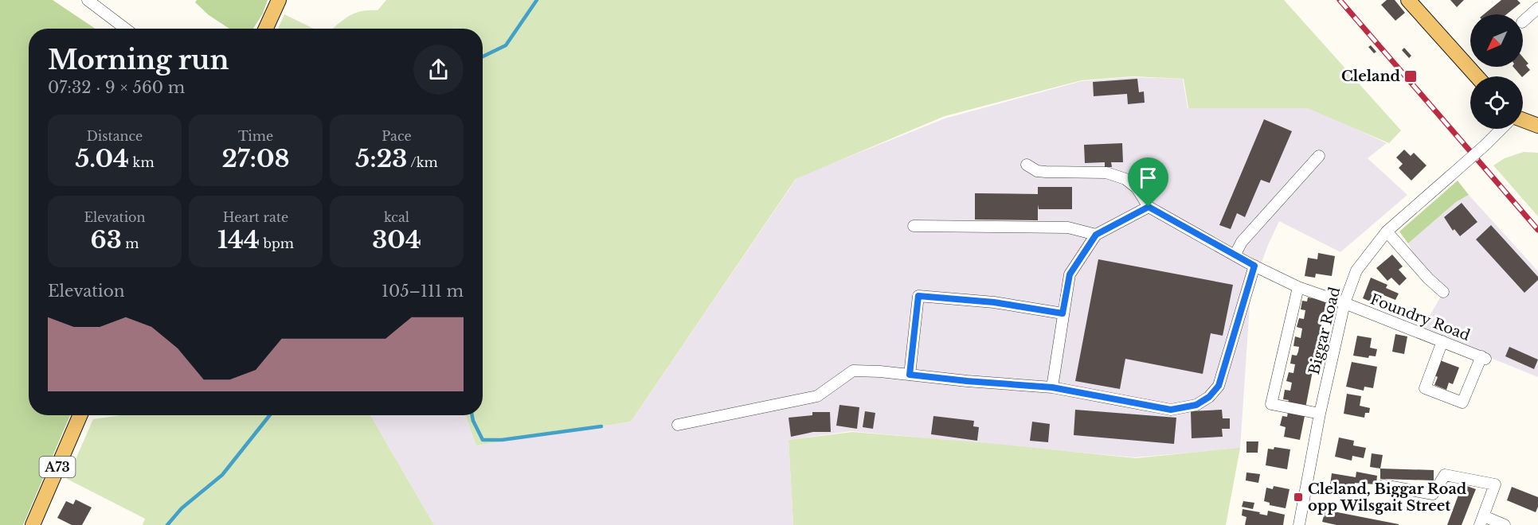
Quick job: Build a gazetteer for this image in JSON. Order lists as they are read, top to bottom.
{
  "streets": {
    "main road": ["A73"],
    "street": ["Foundry Road", "Biggar Road"]
  },
  "crossings": [
    ["Foundry Road", "Biggar Road"]
  ],
  "places": {
    "transit": ["Cleland", "Cleland, Biggar Road opp Wilsgait Street"]
  },
  "north": "bottom left",
  "page": {
    "heading": ["Morning run", "07:32 · 9 × 560 m"],
    "stats": [
      ["Distance", "5.04 km"],
      ["Time", "27:08"],
      ["Pace", "5:23 /km"],
      ["Elevation", "63 m"],
      ["Heart rate", "144 bpm"],
      ["kcal", "304"]
    ],
    "chart": ["Elevation", "105–111 m"]
  }
}
